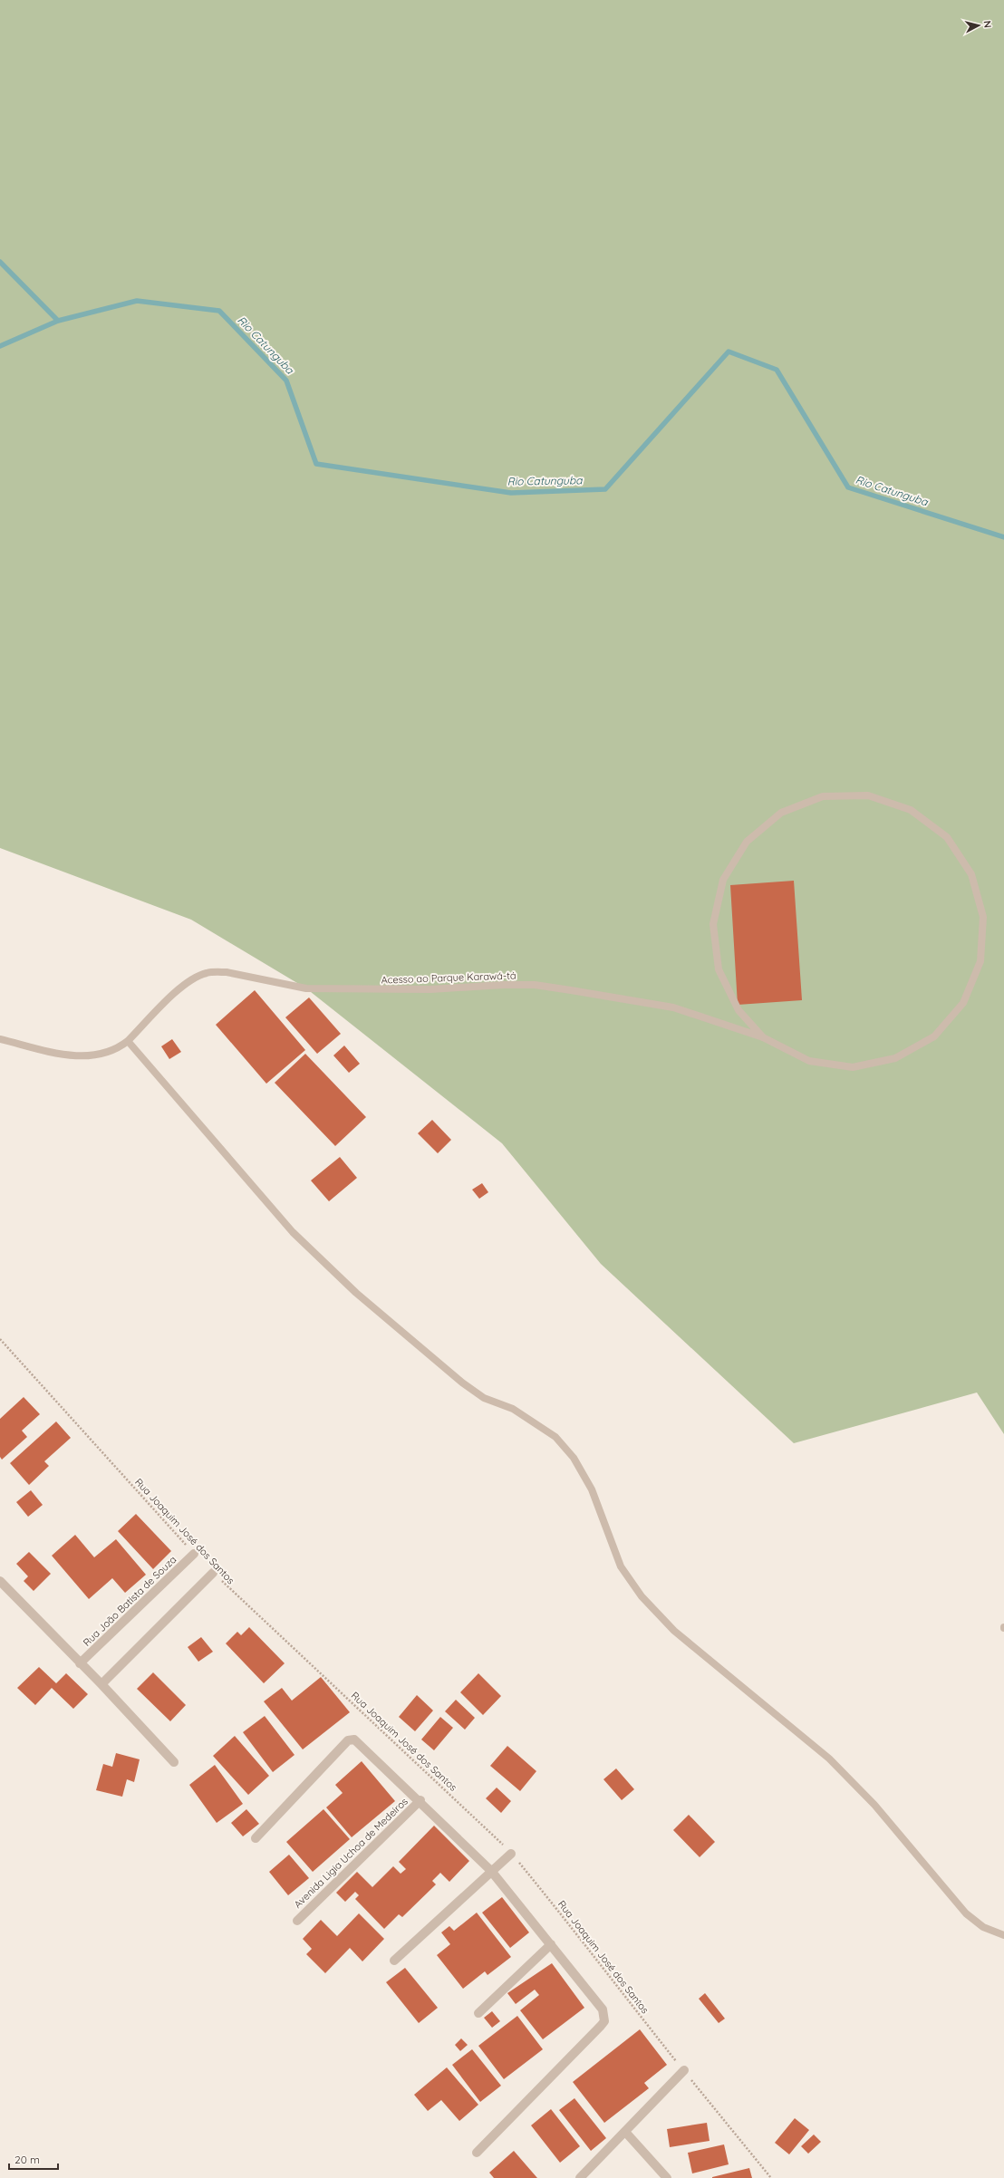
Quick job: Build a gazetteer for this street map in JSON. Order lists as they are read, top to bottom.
{
  "streets": {
    "street": ["Rua João Batista de Souza", "Avenida Ligia Uchoa de Medeiros"],
    "lane": ["Acesso ao Parque Karawá-tá"],
    "path": ["Rua Joaquim José dos Santos"]
  },
  "crossings": [
    ["Rua Joaquim José dos Santos", "Rua João Batista de Souza"]
  ],
  "water": ["Rio Catunguba"],
  "scale_bar": "20 m",
  "north": "right"
}
